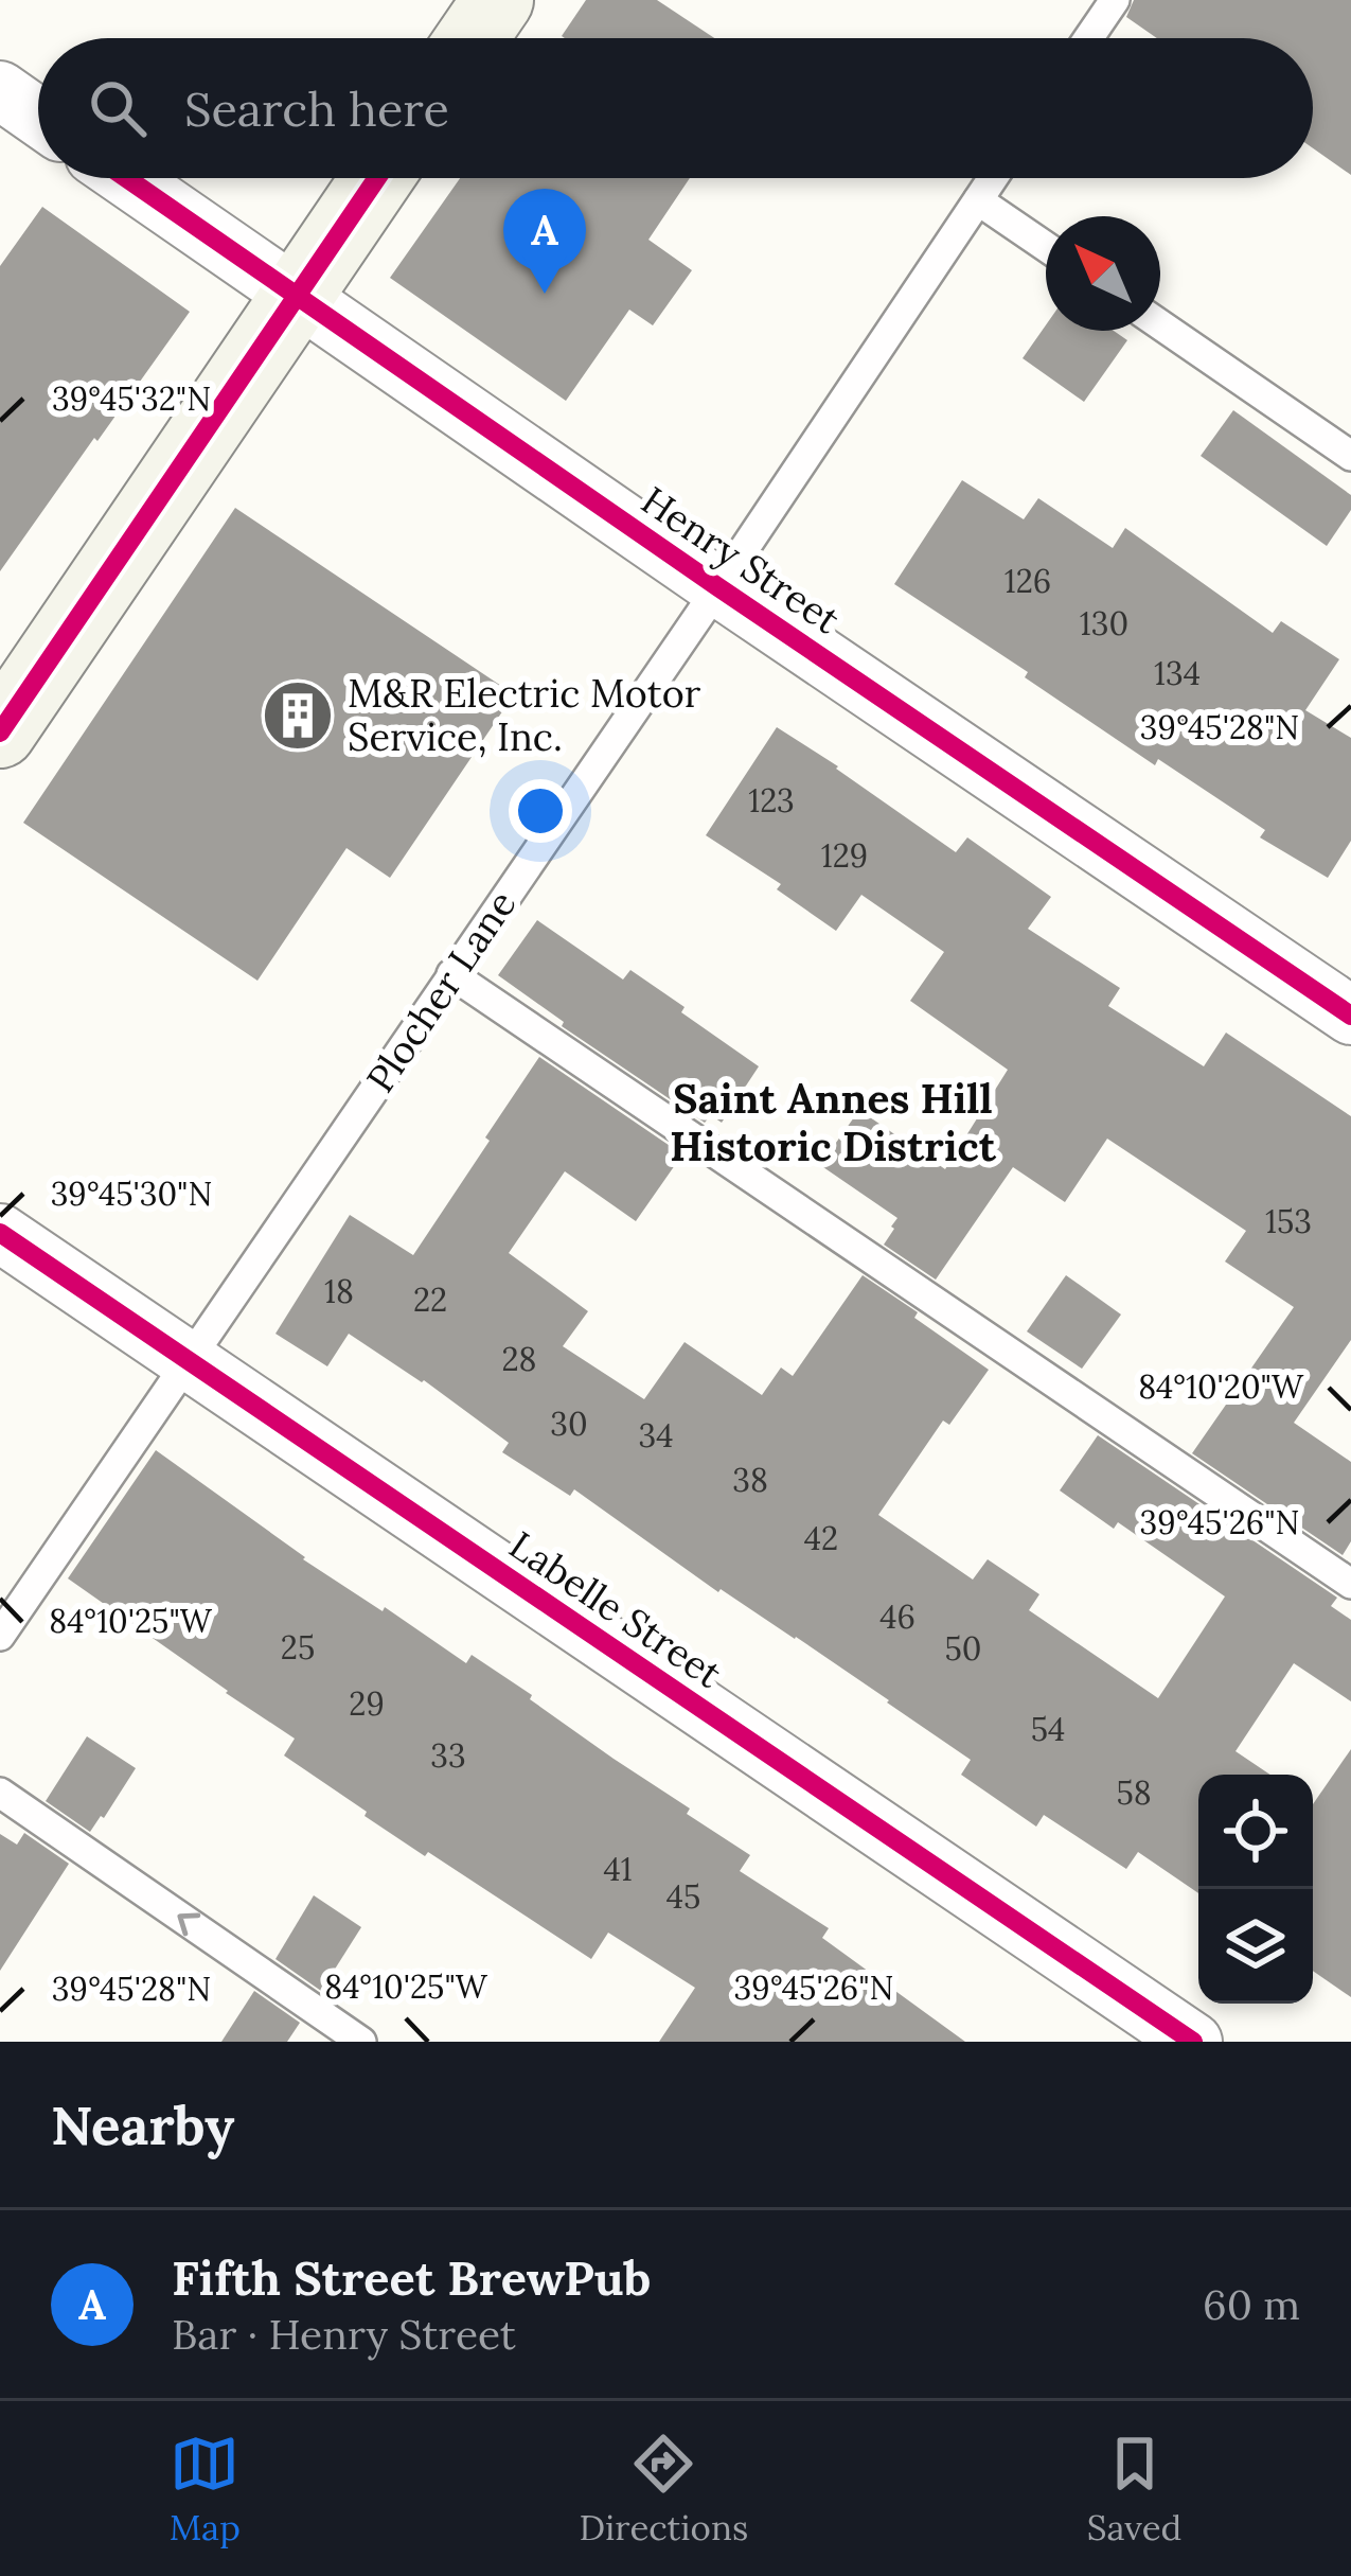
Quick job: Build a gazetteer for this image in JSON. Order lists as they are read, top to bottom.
{
  "streets": {
    "street": ["Henry Street", "Labelle Street"],
    "lane": ["Plocher Lane"]
  },
  "crossings": [
    ["Henry Street", "Plocher Lane"],
    ["Plocher Lane", "Labelle Street"]
  ],
  "districts": ["Saint Annes Hill Historic District"],
  "places": {
    "building": ["M&R Electric Motor Service, Inc."]
  },
  "house_numbers": [
    "126",
    "130",
    "134",
    "123",
    "129",
    "153",
    "18",
    "22",
    "28",
    "30",
    "34",
    "38",
    "42",
    "46",
    "25",
    "50",
    "29",
    "54",
    "33",
    "58",
    "41",
    "45"
  ],
  "north": "top left",
  "page": {
    "search": "Search here",
    "pins": "A",
    "heading": "Nearby",
    "list": [
      {
        "mark": "A",
        "name": "Fifth Street BrewPub",
        "note": "Bar · Henry Street",
        "value": "60 m"
      }
    ],
    "nav": ["Map", "Directions", "Saved"]
  },
  "coordinates": [
    "39°45'32\"N",
    "39°45'28\"N",
    "39°45'30\"N",
    "84°10'20\"W",
    "39°45'26\"N",
    "84°10'25\"W"
  ]
}
